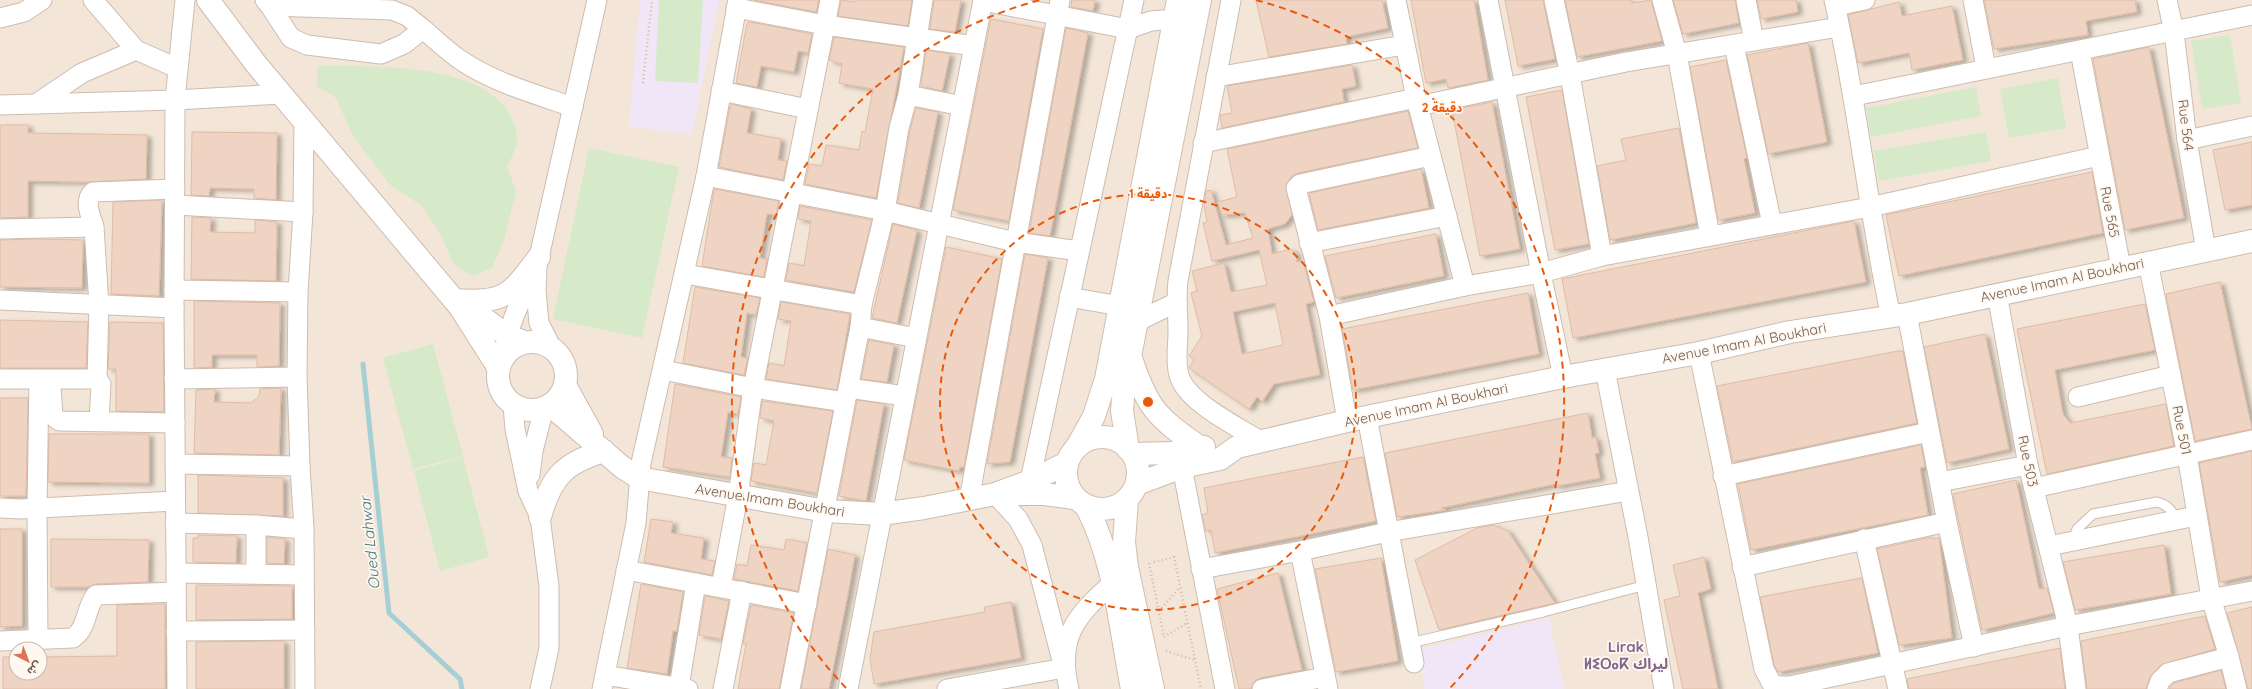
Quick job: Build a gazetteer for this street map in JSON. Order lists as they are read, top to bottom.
{
  "streets": {
    "street": [
      "Rue 564",
      "Rue 565",
      "Avenue Imam Al Boukhari",
      "Rue 501",
      "Rue 503",
      "Avenue Imam Boukhari"
    ]
  },
  "crossings": [
    ["Rue 564", "Avenue Imam Al Boukhari"],
    ["Rue 565", "Avenue Imam Al Boukhari"],
    ["Avenue Imam Al Boukhari", "Rue 501"],
    ["Avenue Imam Al Boukhari", "Rue 503"],
    ["Avenue Imam Al Boukhari", "Avenue Imam Boukhari"]
  ],
  "districts": ["Lirak ⵍⵉⵔⴰⴽ ليراك"],
  "water": ["Oued Lahwar"],
  "north": "bottom right",
  "rings": ["2 دقيقة", "1 دقيقة"]
}
